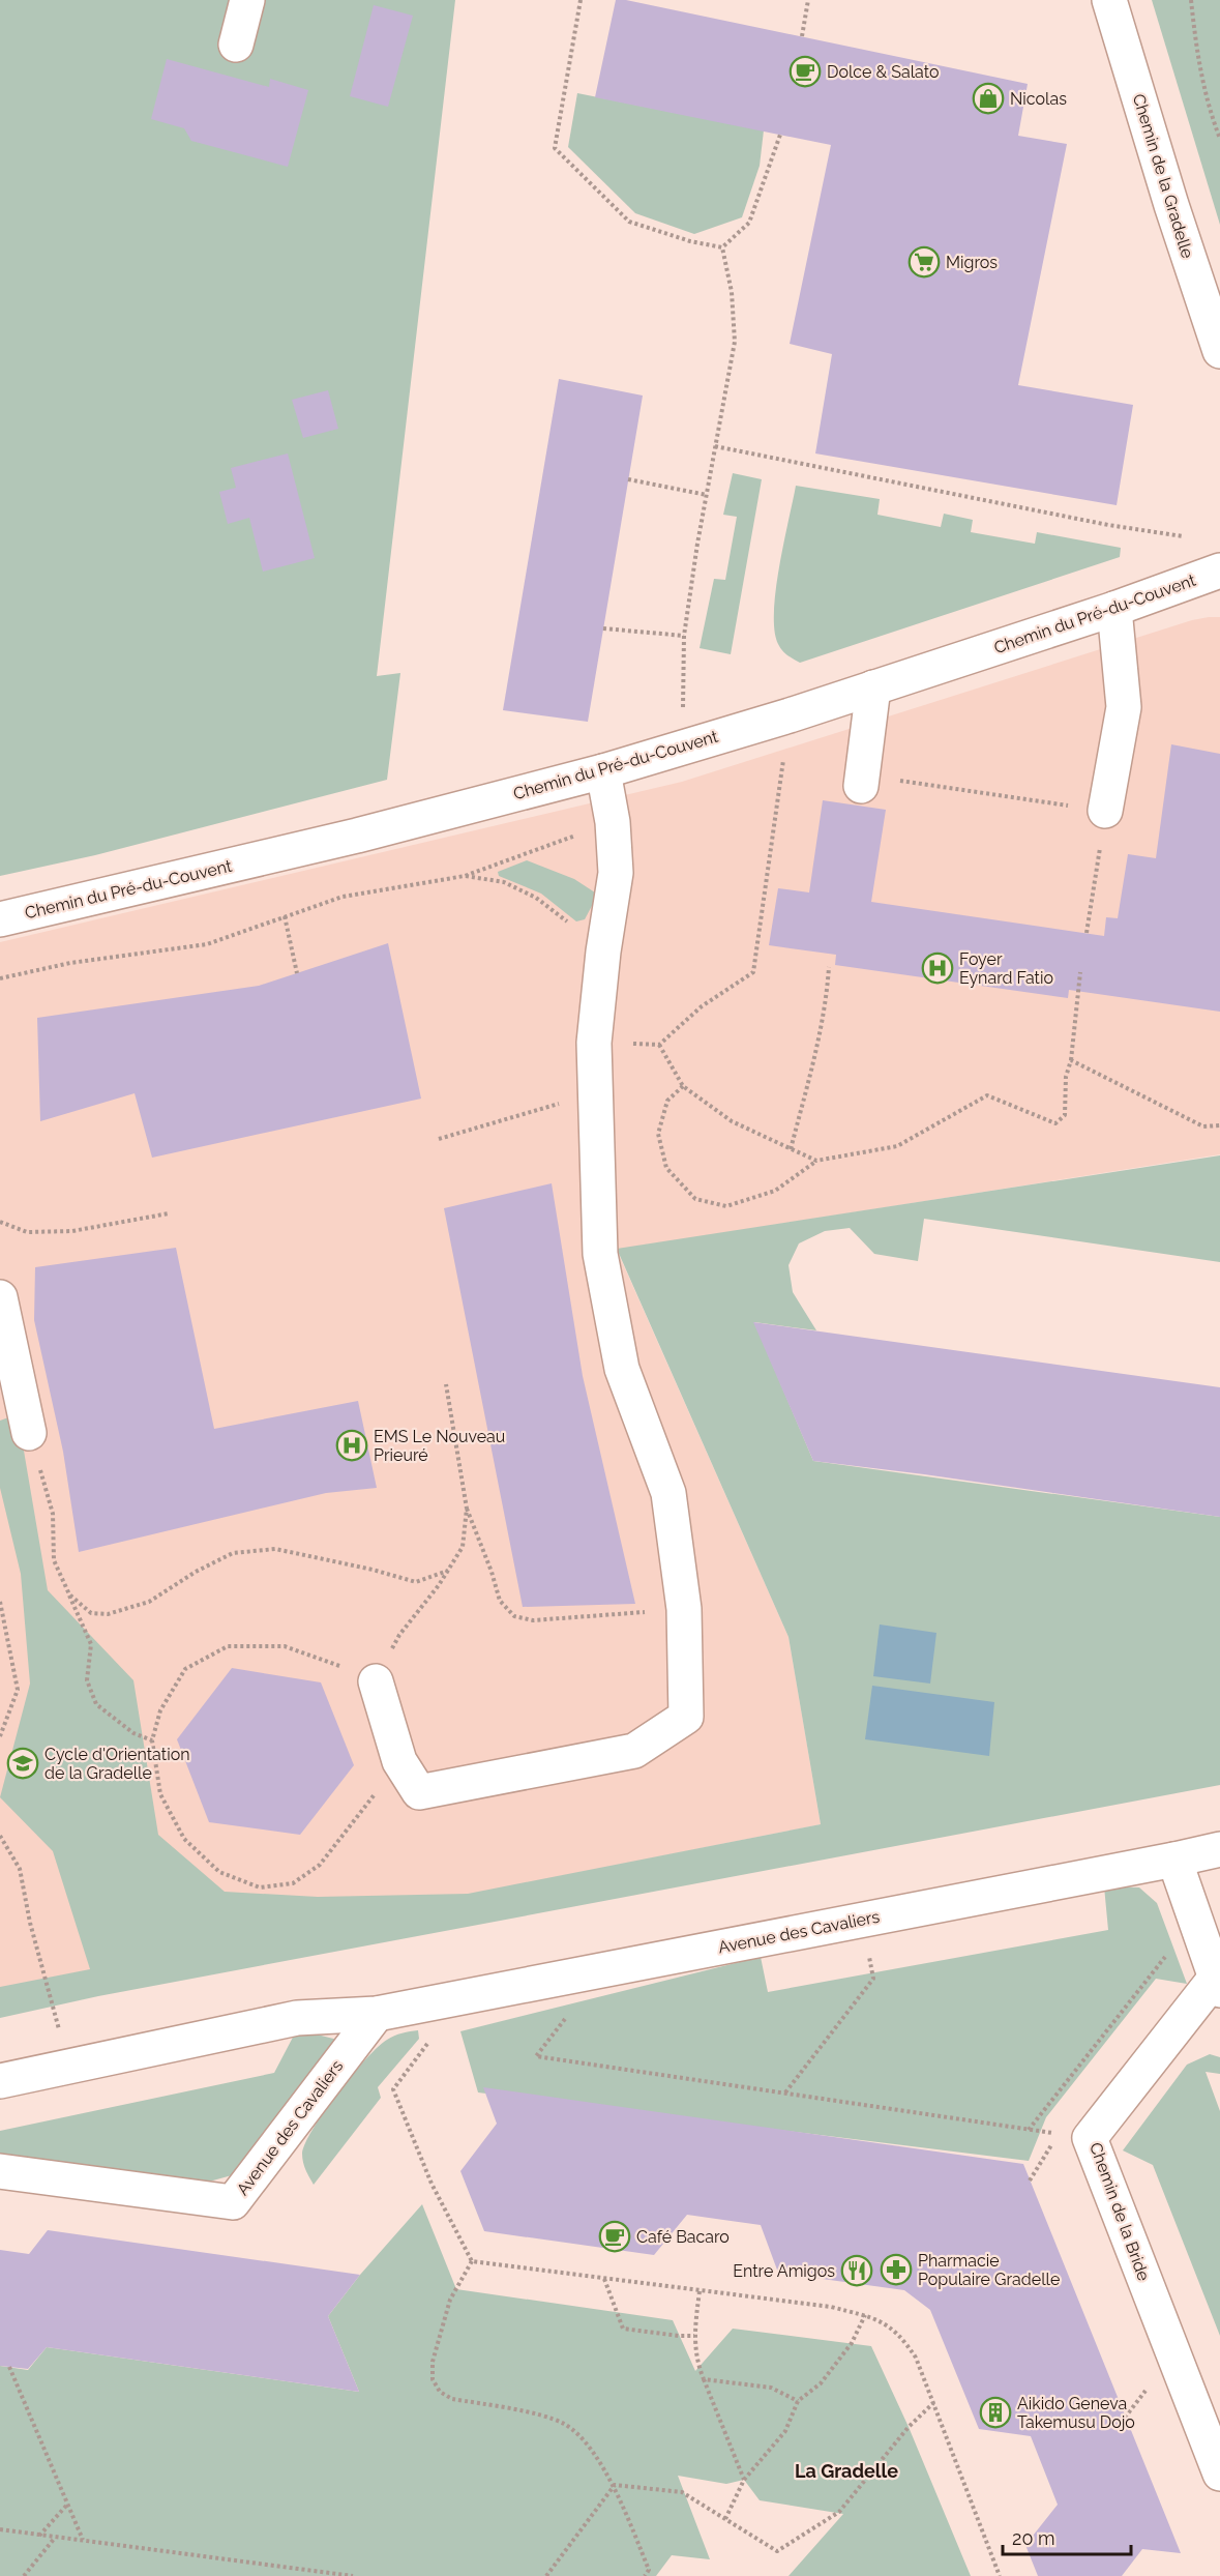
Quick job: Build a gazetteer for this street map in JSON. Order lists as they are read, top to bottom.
{
  "streets": {
    "street": [
      "Chemin de la Gradelle",
      "Chemin du Pré-du-Couvent",
      "Avenue des Cavaliers",
      "Chemin de la Bride"
    ]
  },
  "crossings": [
    ["Avenue des Cavaliers", "Chemin de la Bride"]
  ],
  "districts": ["La Gradelle"],
  "places": {
    "cafe": ["Dolce & Salato", "Café Bacaro"],
    "shop": ["Nicolas"],
    "supermarket": ["Migros"],
    "hospital": ["Foyer Eynard Fatio", "EMS Le Nouveau Prieuré"],
    "school or university": ["Cycle d'Orientation de la Gradelle"],
    "pharmacy": ["Pharmacie Populaire Gradelle"],
    "restaurant": ["Entre Amigos"],
    "building": ["Aikido Geneva Takemusu Dojo"]
  },
  "scale_bar": "20 m"
}
